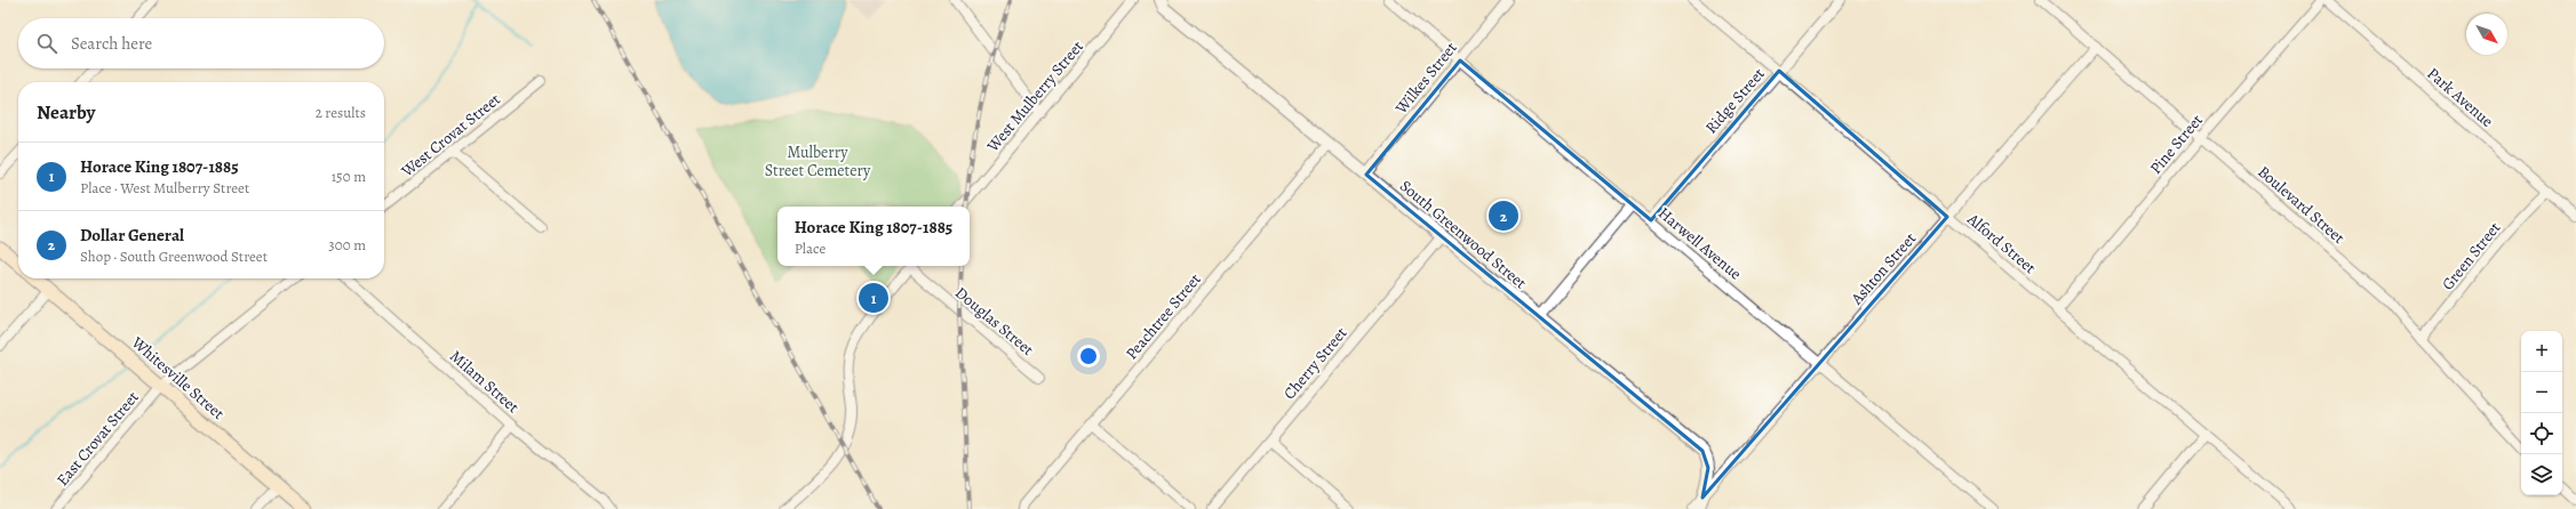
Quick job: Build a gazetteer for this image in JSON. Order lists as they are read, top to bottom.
{
  "streets": {
    "main road": ["Whitesville Street"],
    "street": [
      "Wilkes Street",
      "West Mulberry Street",
      "Park Avenue",
      "Ridge Street",
      "West Crovat Street",
      "Pine Street",
      "Boulevard Street",
      "South Greenwood Street",
      "Harwell Avenue",
      "Alford Street",
      "Green Street",
      "Ashton Street",
      "Peachtree Street",
      "Douglas Street",
      "Cherry Street",
      "Milam Street",
      "East Crovat Street"
    ]
  },
  "crossings": [
    ["Wilkes Street", "South Greenwood Street"],
    ["Wilkes Street", "Harwell Avenue"],
    ["Park Avenue", "Green Street"],
    ["Ridge Street", "Harwell Avenue"],
    ["Ridge Street", "Alford Street"],
    ["Pine Street", "Boulevard Street"],
    ["Pine Street", "Alford Street"],
    ["Boulevard Street", "Green Street"],
    ["Boulevard Street", "Ashton Street"],
    ["South Greenwood Street", "Ashton Street"],
    ["South Greenwood Street", "Peachtree Street"],
    ["South Greenwood Street", "Cherry Street"],
    ["Harwell Avenue", "Ashton Street"],
    ["Alford Street", "Ashton Street"],
    ["Whitesville Street", "East Crovat Street"]
  ],
  "parks": ["Mulberry Street Cemetery"],
  "north": "bottom right",
  "page": {
    "search": "Search here",
    "heading": ["Nearby", "2 results"],
    "list": [
      {
        "mark": "1",
        "name": "Horace King 1807-1885",
        "note": "Place · West Mulberry Street",
        "value": "150 m"
      },
      {
        "mark": "2",
        "name": "Dollar General",
        "note": "Shop · South Greenwood Street",
        "value": "300 m"
      }
    ],
    "pins": ["2", "1"],
    "popup": ["Horace King 1807-1885", "Place"],
    "map_buttons": ["+", "−"]
  }
}
